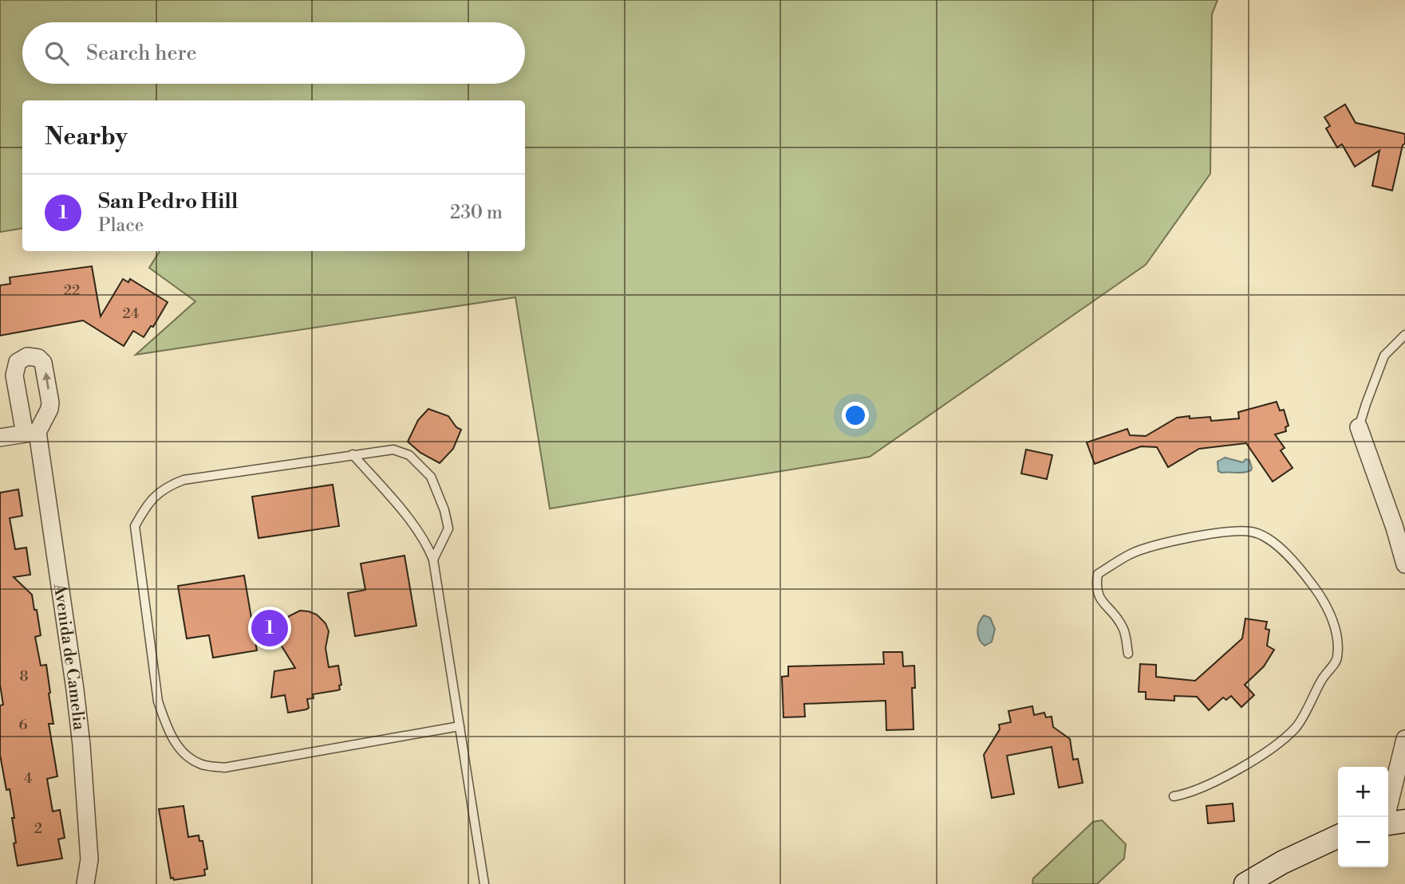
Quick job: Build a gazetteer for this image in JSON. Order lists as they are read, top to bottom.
{
  "streets": {
    "street": ["Avenida de Camelia"]
  },
  "house_numbers": [
    "22",
    "24",
    "8",
    "6",
    "4",
    "2"
  ],
  "page": {
    "search": "Search here",
    "heading": "Nearby",
    "list": [
      {
        "mark": "1",
        "name": "San Pedro Hill",
        "note": "Place",
        "value": "230 m"
      }
    ],
    "pins": "1",
    "map_buttons": ["+", "−"]
  }
}
